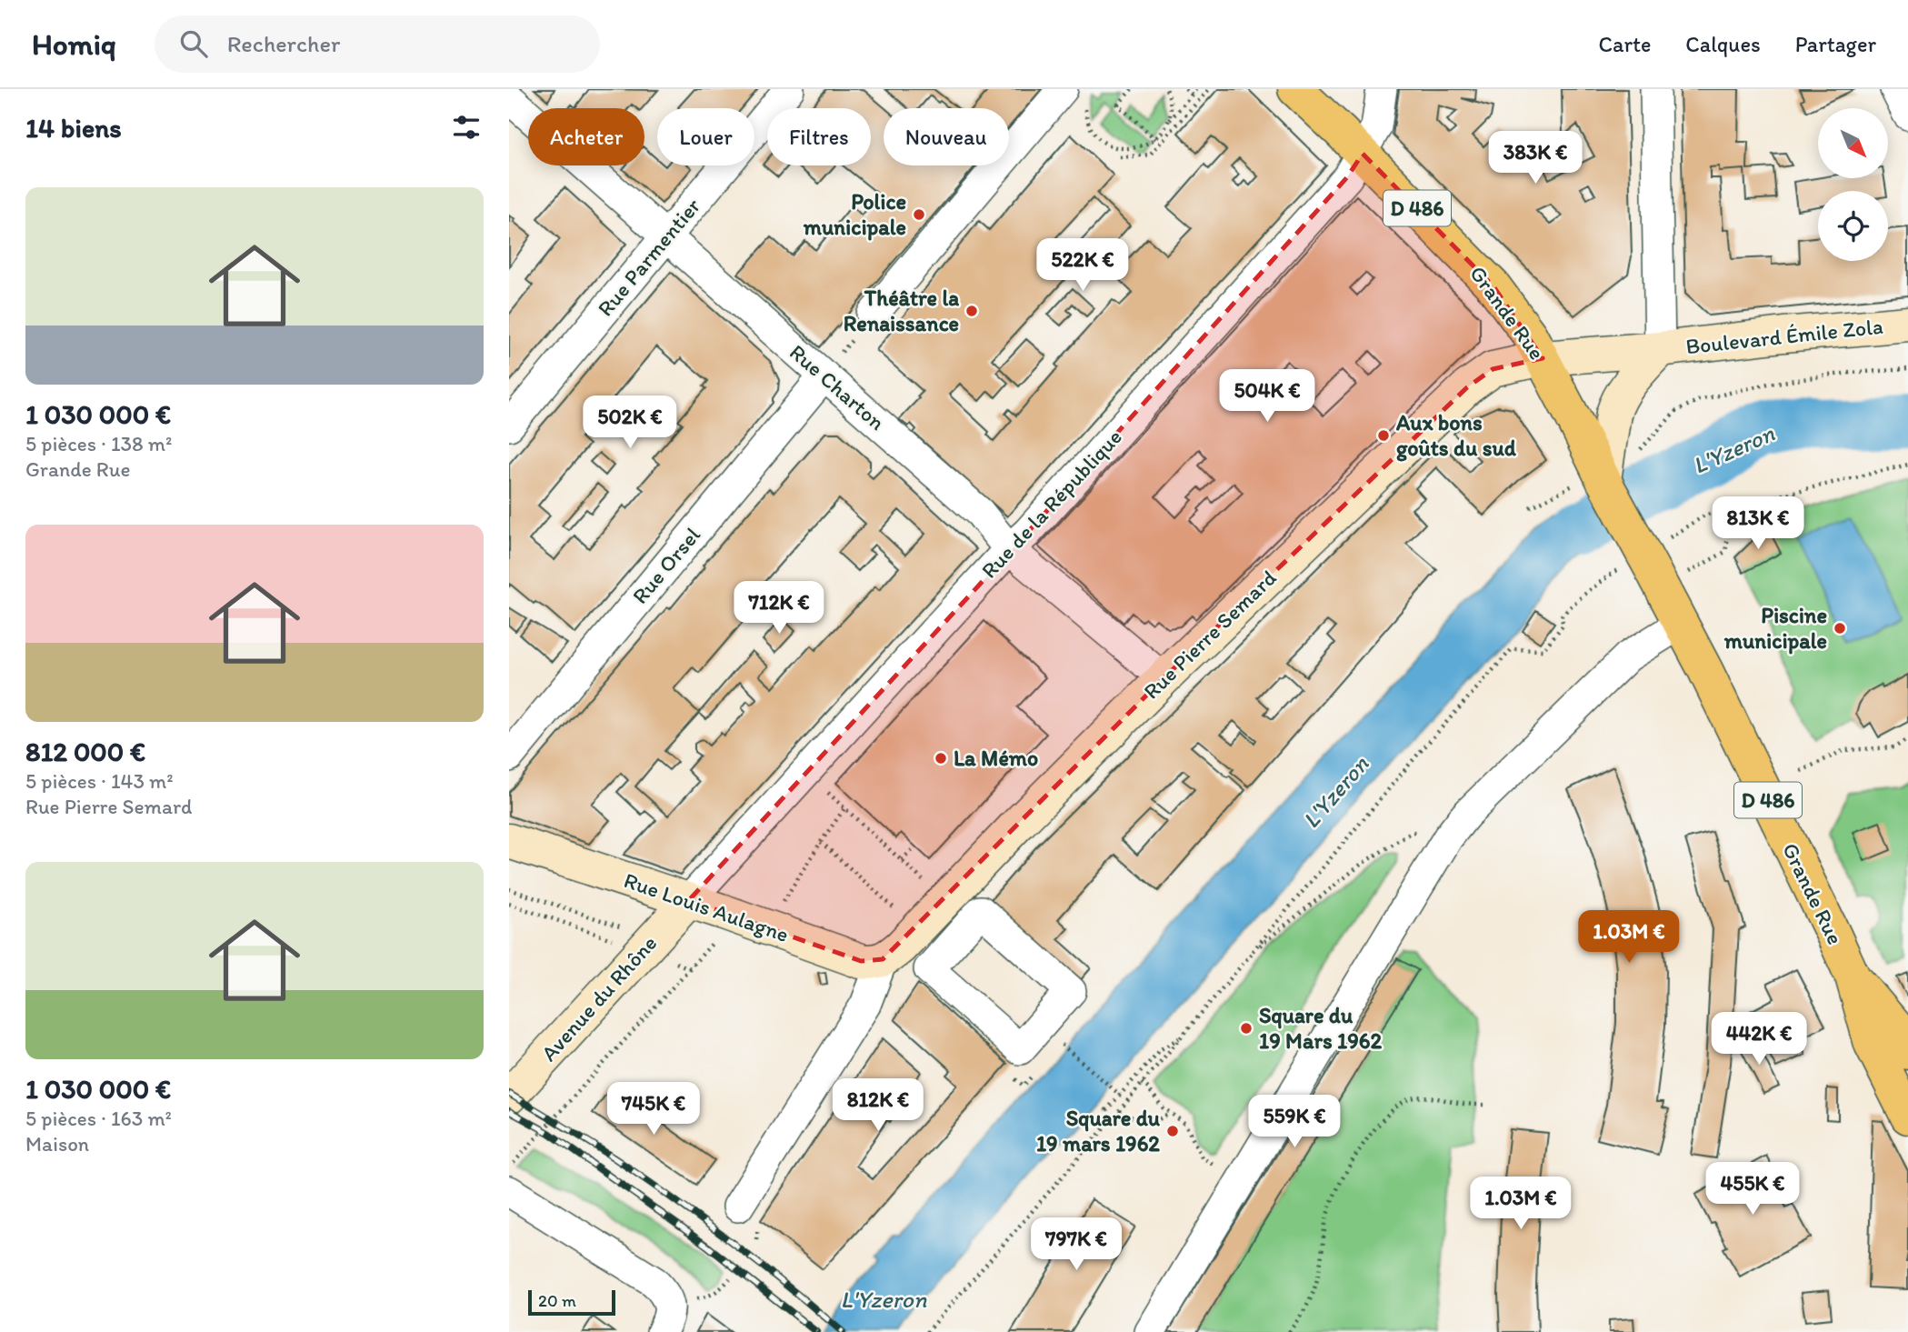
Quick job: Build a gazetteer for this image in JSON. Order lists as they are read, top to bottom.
{
  "streets": {
    "main road": [
      "D 486",
      "Grande Rue",
      "Boulevard Émile Zola",
      "Rue Pierre Semard",
      "Rue Louis Aulagne",
      "Avenue du Rhône"
    ],
    "street": [
      "Rue Parmentier",
      "Rue Charton",
      "Rue de la République",
      "Rue Orsel"
    ]
  },
  "crossings": [
    ["D 486", "Grande Rue"],
    ["D 486", "Boulevard Émile Zola"],
    ["Rue Parmentier", "Rue Charton"],
    ["Grande Rue", "Boulevard Émile Zola"],
    ["Grande Rue", "Rue de la République"],
    ["Grande Rue", "Rue Pierre Semard"],
    ["Boulevard Émile Zola", "Rue Pierre Semard"],
    ["Rue Charton", "Rue de la République"],
    ["Rue Charton", "Rue Orsel"],
    ["Rue Charton", "Rue Pierre Semard"],
    ["Rue de la République", "Rue Louis Aulagne"],
    ["Rue de la République", "Avenue du Rhône"],
    ["Rue Pierre Semard", "Rue Louis Aulagne"],
    ["Rue Louis Aulagne", "Avenue du Rhône"]
  ],
  "water": ["L'Yzeron"],
  "places": [
    "Police municipale",
    "Théâtre la Renaissance",
    "Aux bons goûts du sud",
    "Piscine municipale",
    "La Mémo",
    "Square du 19 Mars 1962",
    "Square du 19 mars 1962"
  ],
  "scale_bar": "20 m",
  "north": "bottom right",
  "page": {
    "header": "Homiq",
    "search": "Rechercher",
    "nav": ["Carte", "Calques", "Partager"],
    "heading": "14 biens",
    "chip": [
      "Acheter",
      "Louer",
      "Filtres",
      "Nouveau"
    ],
    "price": [
      "383K €",
      "522K €",
      "504K €",
      "502K €",
      "813K €",
      "712K €",
      "1.03M €",
      "442K €",
      "812K €",
      "745K €",
      "559K €",
      "455K €",
      "1.03M €",
      "797K €"
    ],
    "list": [
      {
        "name": "1 030 000 €",
        "note": "5 pièces · 138 m² · Grande Rue"
      },
      {
        "name": "812 000 €",
        "note": "5 pièces · 143 m² · Rue Pierre Semard"
      },
      {
        "name": "1 030 000 €",
        "note": "5 pièces · 163 m² · Maison"
      }
    ],
    "scale": "20 m"
  }
}
